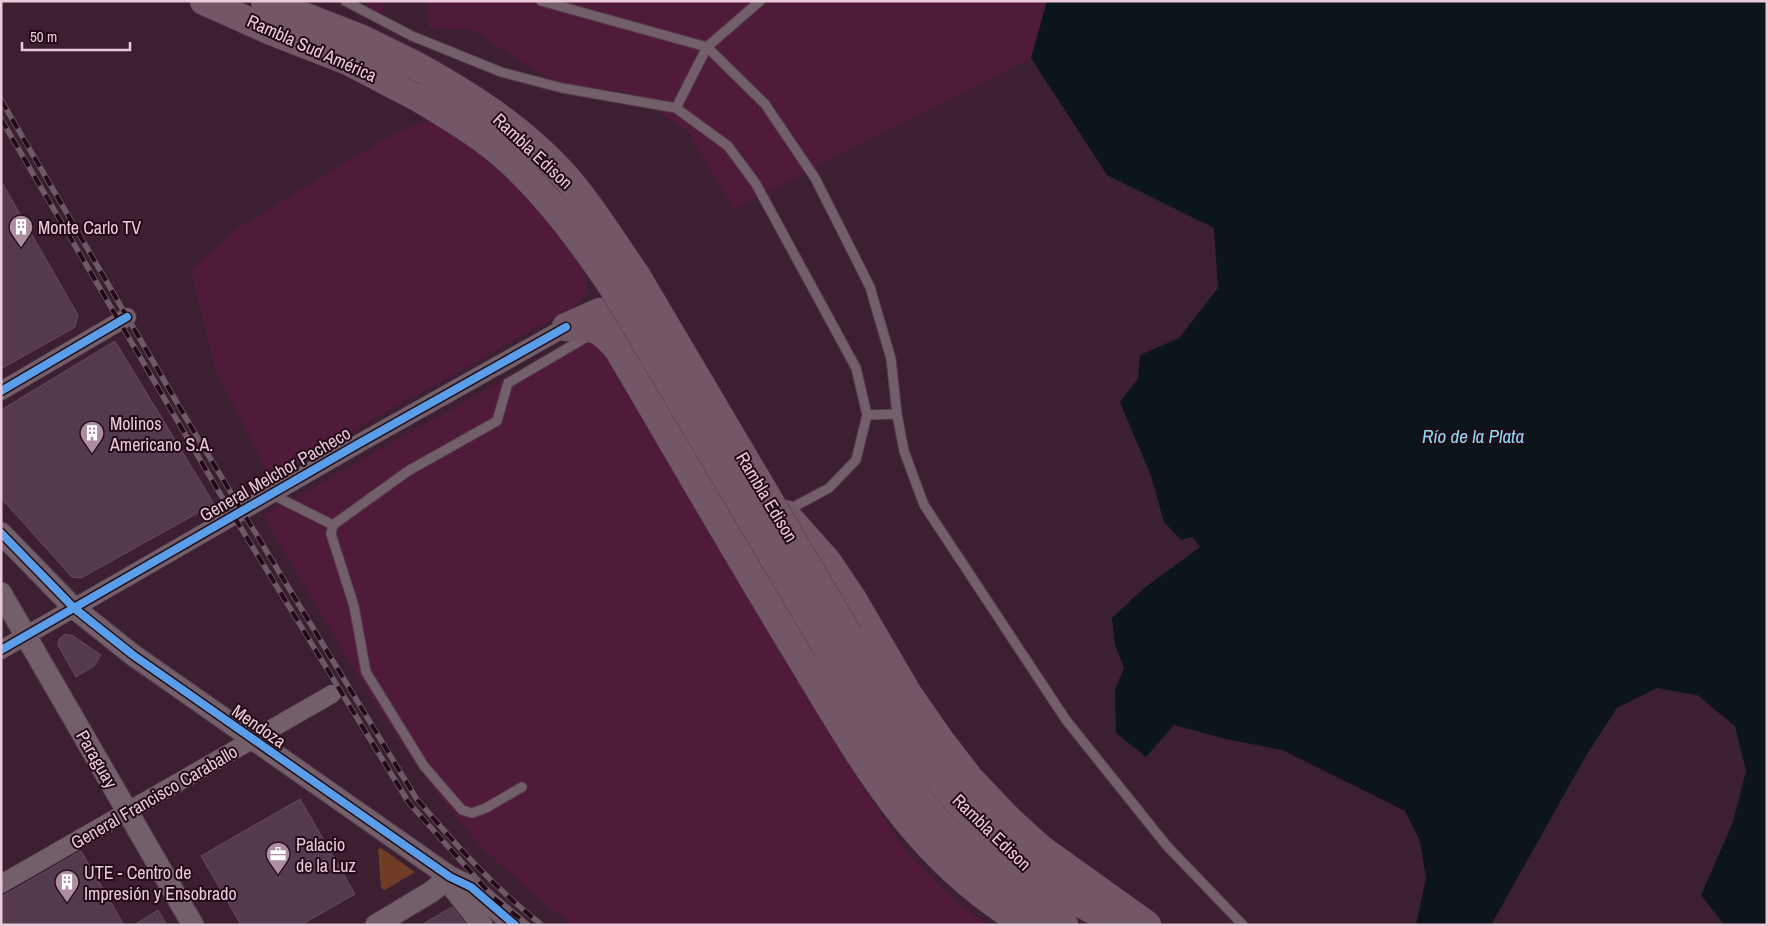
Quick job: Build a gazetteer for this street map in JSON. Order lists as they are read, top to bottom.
{
  "streets": {
    "main road": ["Rambla Sud América", "Rambla Edison"],
    "street": [
      "General Melchor Pacheco",
      "Mendoza",
      "Paraguay",
      "General Francisco Caraballo"
    ]
  },
  "crossings": [
    ["Rambla Sud América", "Rambla Edison"],
    ["General Melchor Pacheco", "Mendoza"],
    ["General Melchor Pacheco", "Paraguay"],
    ["Mendoza", "General Francisco Caraballo"],
    ["Paraguay", "General Francisco Caraballo"]
  ],
  "water": ["Río de la Plata"],
  "places": {
    "building": ["Monte Carlo TV", "Molinos Americano S.A.", "UTE - Centro de Impresión y Ensobrado"],
    "office": ["Palacio de la Luz"]
  },
  "scale_bar": "50 m"
}
